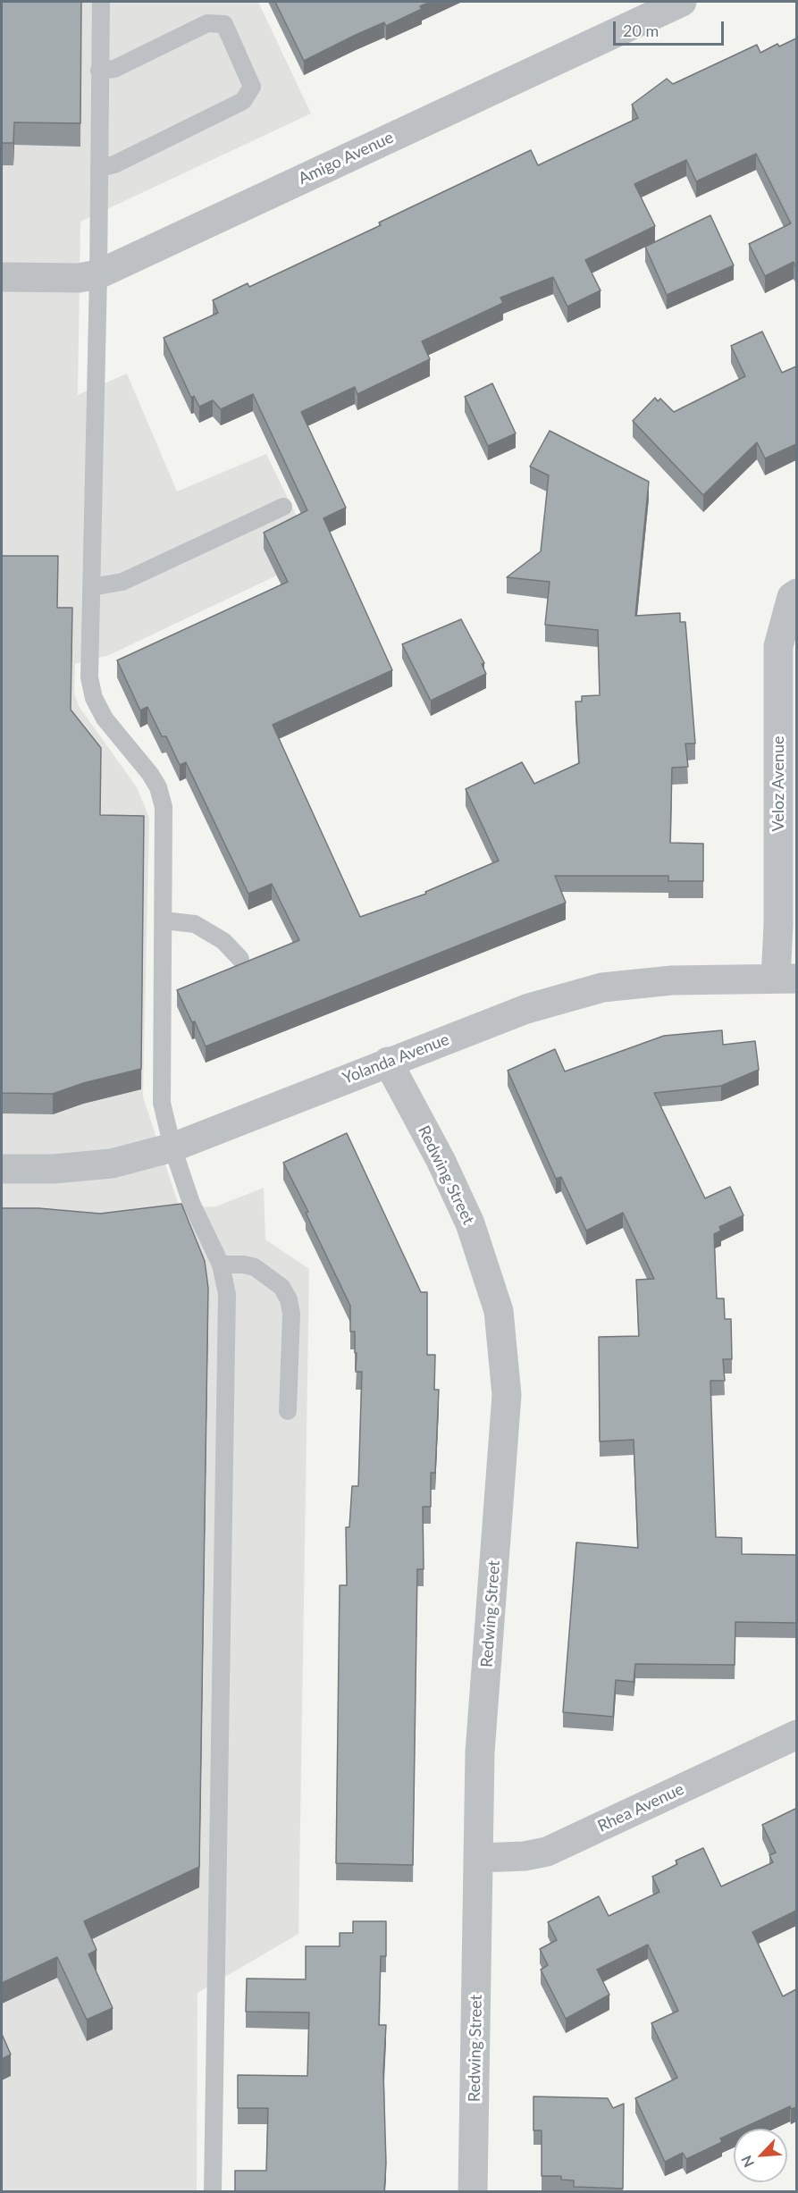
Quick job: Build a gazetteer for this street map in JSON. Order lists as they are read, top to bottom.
{
  "streets": {
    "street": [
      "Amigo Avenue",
      "Veloz Avenue",
      "Yolanda Avenue",
      "Redwing Street",
      "Rhea Avenue"
    ]
  },
  "crossings": [
    ["Veloz Avenue", "Yolanda Avenue"],
    ["Yolanda Avenue", "Redwing Street"],
    ["Redwing Street", "Rhea Avenue"]
  ],
  "scale_bar": "20 m",
  "north": "bottom left"
}
